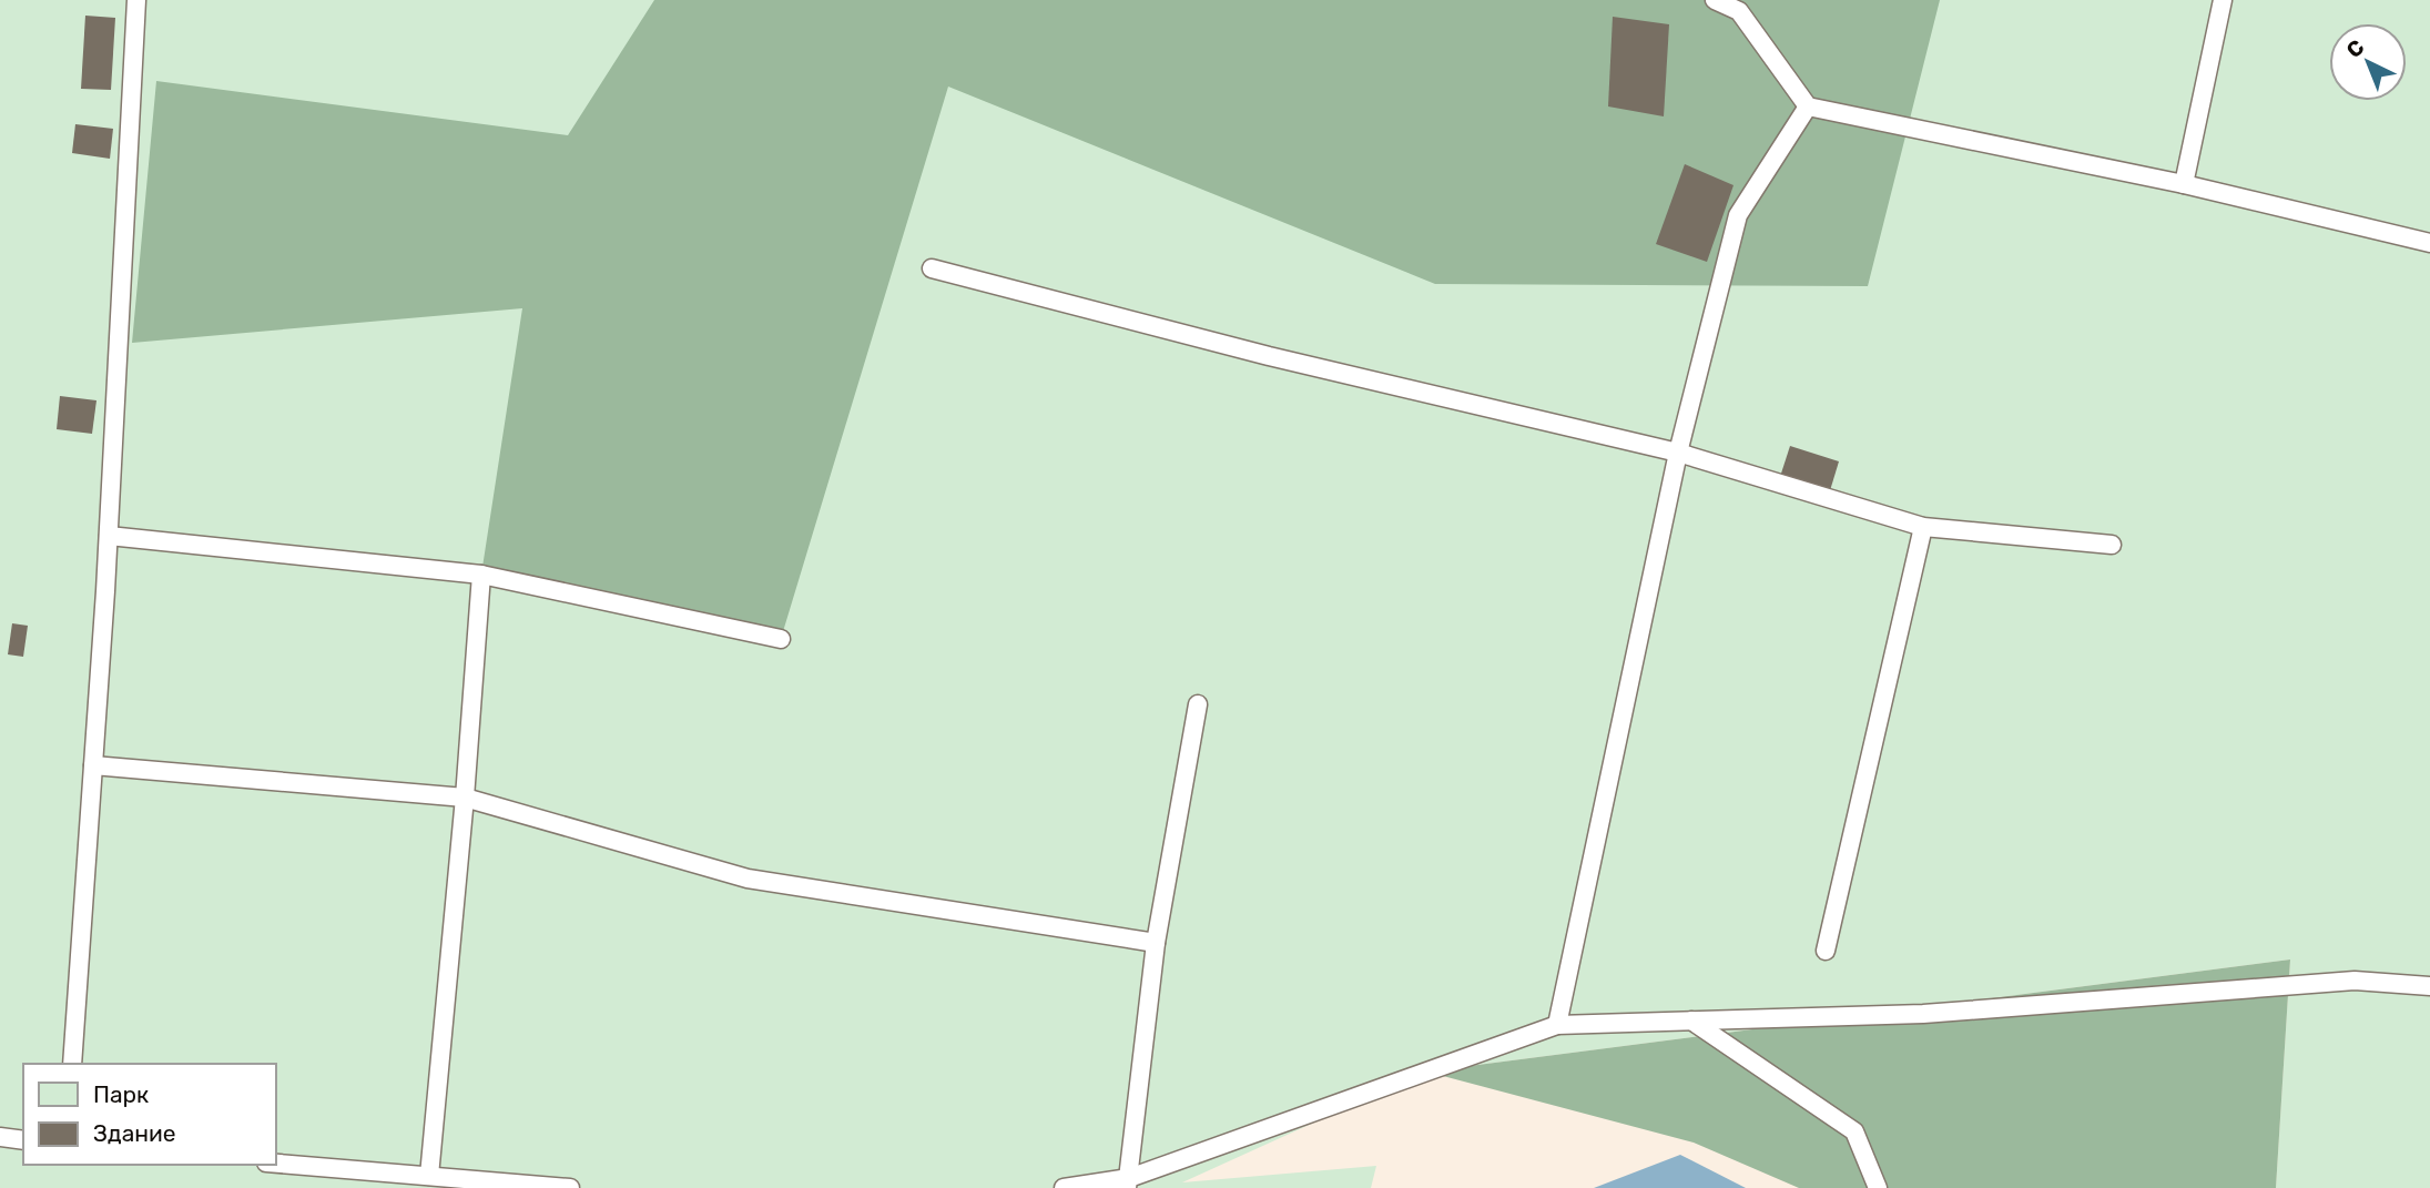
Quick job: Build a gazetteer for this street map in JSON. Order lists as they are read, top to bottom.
{
  "legend": ["Парк", "Здание"],
  "north": "top left"
}
